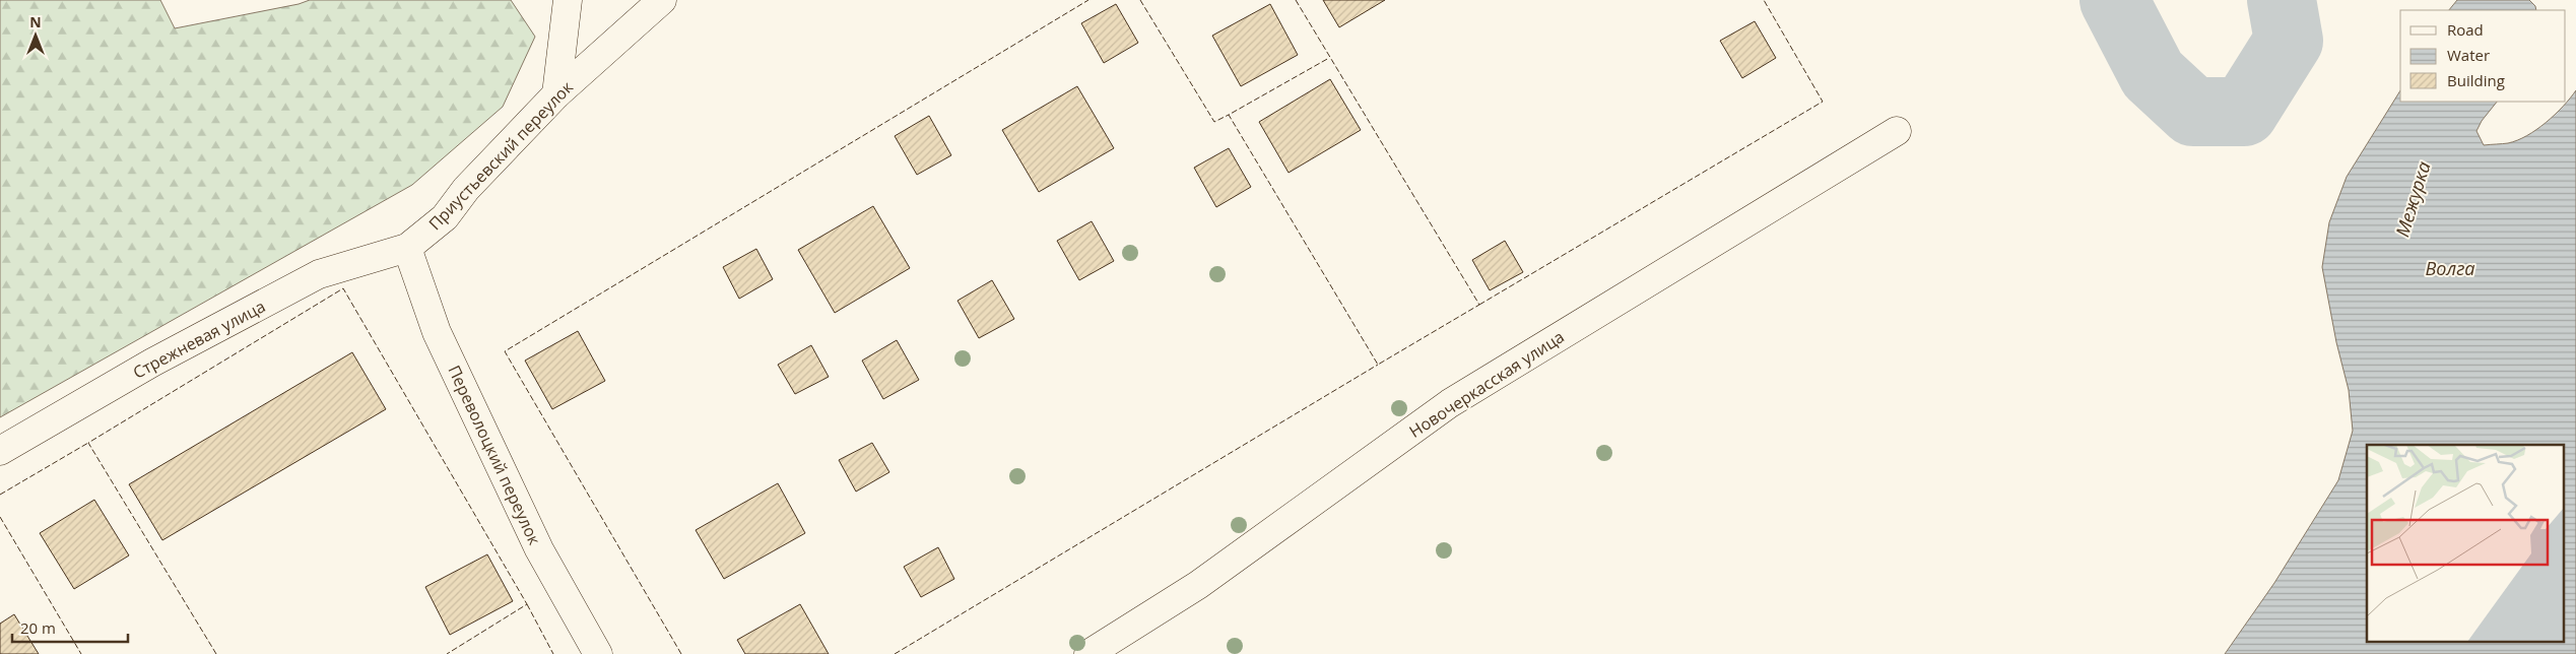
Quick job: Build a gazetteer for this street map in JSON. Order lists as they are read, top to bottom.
{
  "streets": {
    "street": [
      "Приустьевский переулок",
      "Стрежневая улица",
      "Новочеркасская улица",
      "Переволоцкий переулок"
    ]
  },
  "crossings": [
    ["Приустьевский переулок", "Стрежневая улица"],
    ["Приустьевский переулок", "Переволоцкий переулок"],
    ["Стрежневая улица", "Переволоцкий переулок"]
  ],
  "water": ["Межурка", "Волга"],
  "legend": ["Road", "Water", "Building"],
  "scale_bar": "20 m",
  "north": "top"
}
